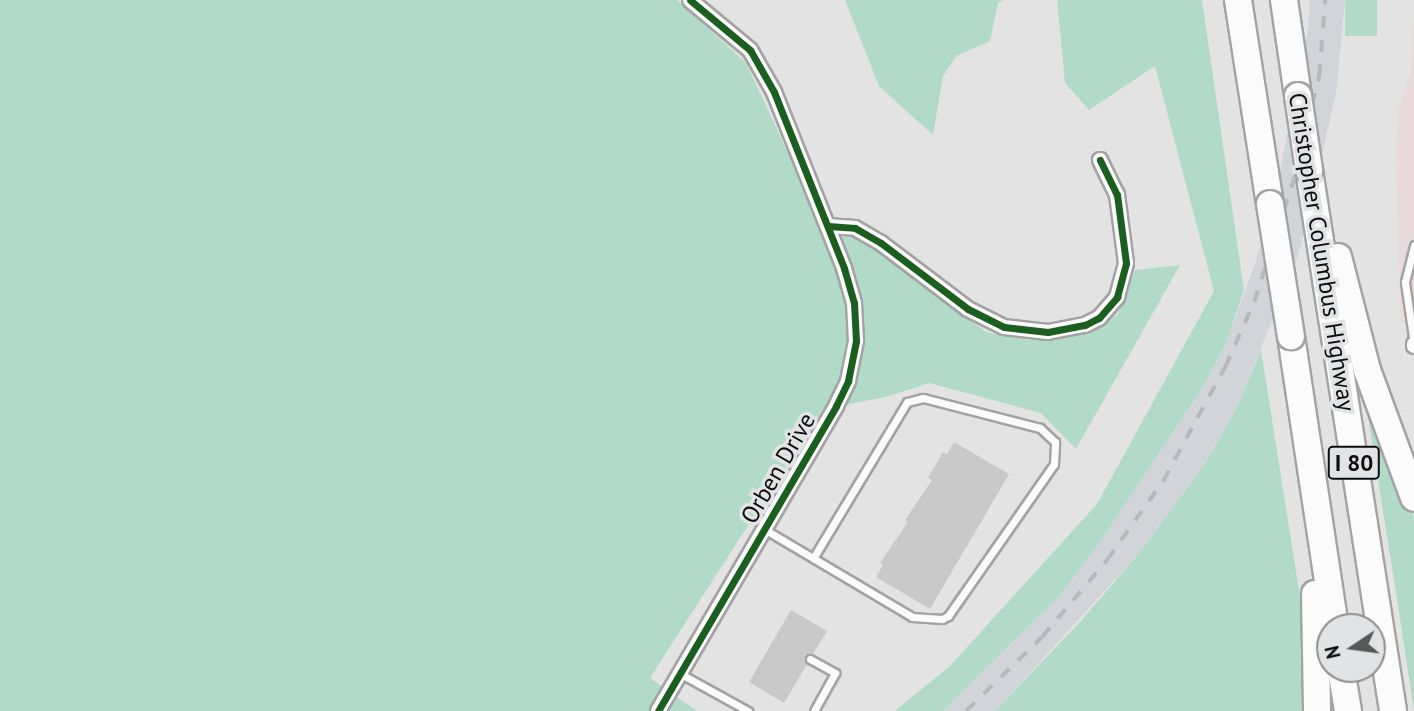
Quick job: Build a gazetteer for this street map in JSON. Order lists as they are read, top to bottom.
{
  "streets": {
    "highway": ["Christopher Columbus Highway", "I 80"],
    "street": ["Orben Drive"]
  },
  "north": "left"
}
